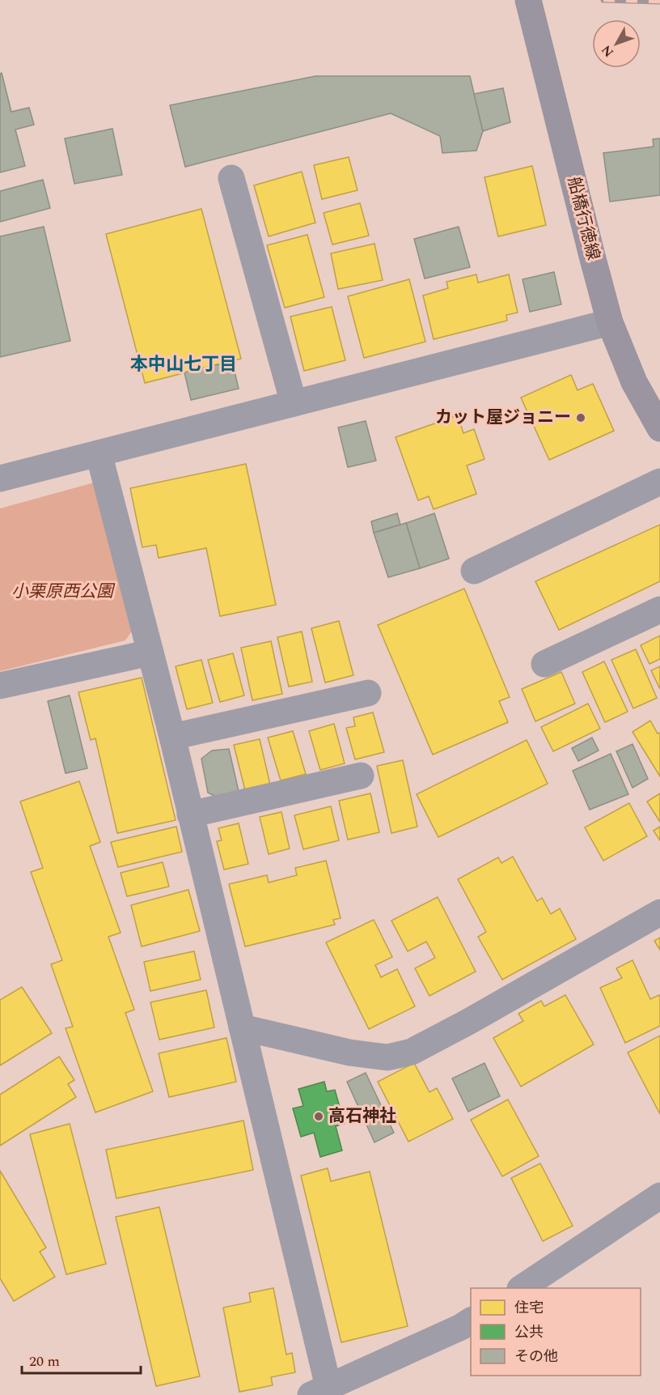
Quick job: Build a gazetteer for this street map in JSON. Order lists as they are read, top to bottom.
{
  "streets": {
    "main road": ["船橋行徳線"]
  },
  "districts": ["本中山七丁目"],
  "parks": ["小栗原西公園"],
  "places": ["カット屋ジョニー", "高石神社"],
  "legend": ["住宅", "公共", "その他"],
  "scale_bar": "20 m",
  "north": "bottom left"
}
